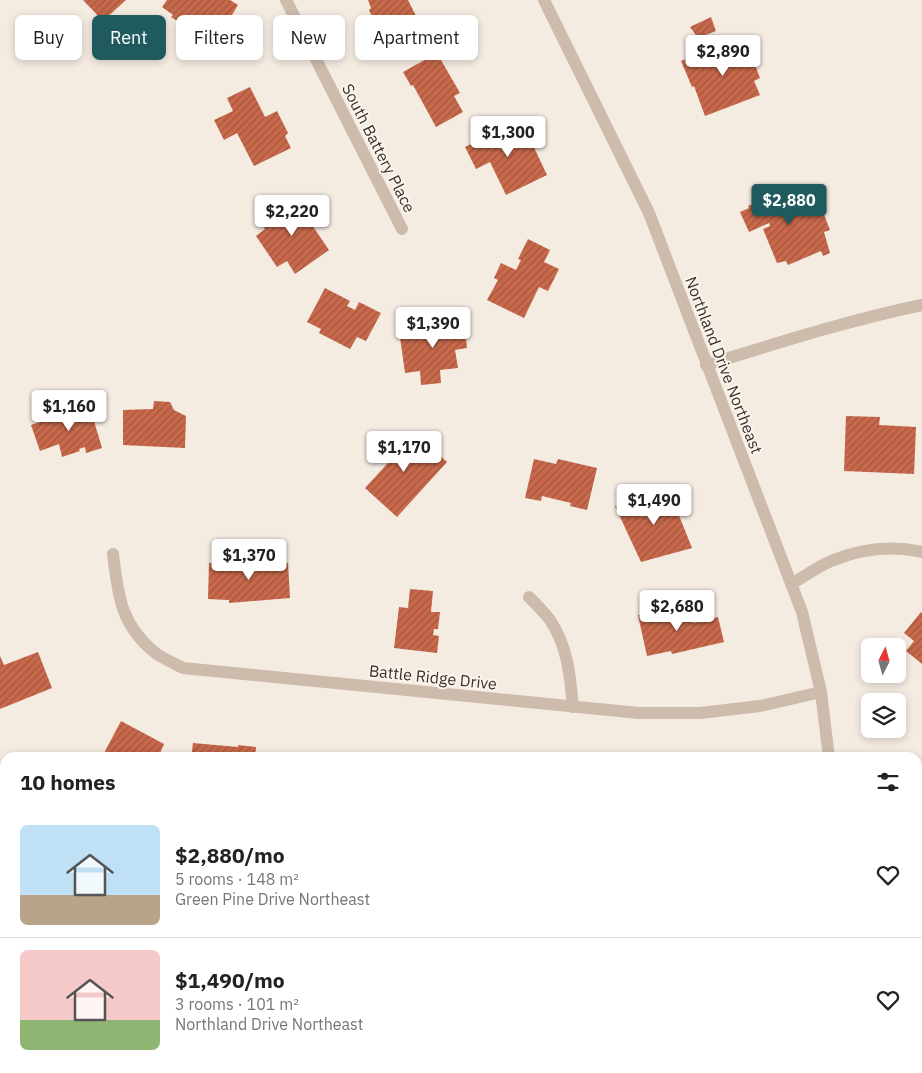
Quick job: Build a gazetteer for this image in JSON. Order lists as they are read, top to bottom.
{
  "streets": {
    "street": ["South Battery Place", "Northland Drive Northeast", "Battle Ridge Drive"]
  },
  "crossings": [
    ["Northland Drive Northeast", "Battle Ridge Drive"]
  ],
  "north": "top",
  "page": {
    "chip": [
      "Buy",
      "Rent",
      "Filters",
      "New",
      "Apartment"
    ],
    "price": [
      "$2,890",
      "$1,300",
      "$2,880",
      "$2,220",
      "$1,390",
      "$1,160",
      "$1,170",
      "$1,490",
      "$1,370",
      "$2,680"
    ],
    "heading": "10 homes",
    "list": [
      {
        "name": "$2,880/mo",
        "note": "5 rooms · 148 m² · Green Pine Drive Northeast"
      },
      {
        "name": "$1,490/mo",
        "note": "3 rooms · 101 m² · Northland Drive Northeast"
      }
    ]
  }
}
